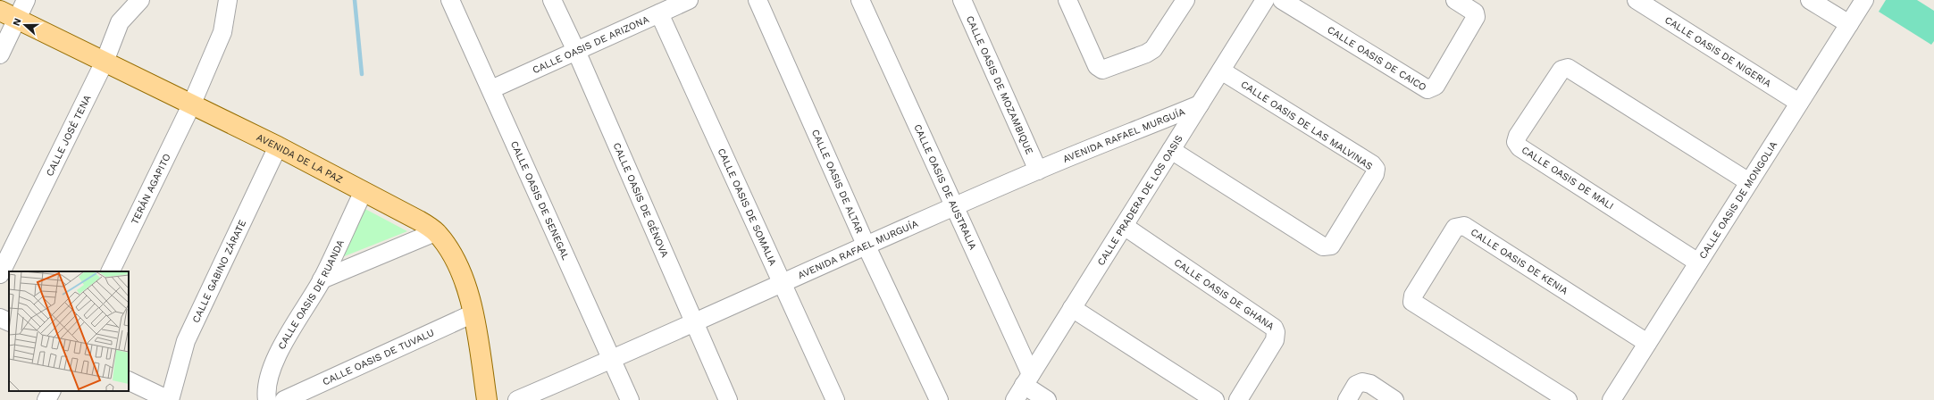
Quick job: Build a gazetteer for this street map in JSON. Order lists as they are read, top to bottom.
{
  "streets": {
    "main road": ["AVENIDA DE LA PAZ"],
    "street": [
      "CALLE OASIS DE ARIZONA",
      "CALLE OASIS DE NIGERIA",
      "CALLE OASIS DE CAICO",
      "CALLE OASIS DE MOZAMBIQUE",
      "CALLE OASIS DE LAS MALVINAS",
      "CALLE JOSÉ TENA",
      "AVENIDA RAFAEL MURGUÍA",
      "CALLE OASIS DE MALI",
      "CALLE OASIS DE ALTAR",
      "CALLE OASIS DE AUSTRALIA",
      "TERÁN AGAPITO",
      "CALLE OASIS DE SENEGAL",
      "CALLE OASIS DE GÉNOVA",
      "CALLE PRADERA DE LOS OASIS",
      "CALLE OASIS DE MONGOLIA",
      "CALLE OASIS DE SOMALIA",
      "CALLE OASIS DE KENIA",
      "CALLE GABINO ZÁRATE",
      "CALLE OASIS DE RUANDA",
      "CALLE OASIS DE GHANA",
      "CALLE OASIS DE TUVALU"
    ]
  },
  "crossings": [
    ["CALLE OASIS DE ARIZONA", "CALLE OASIS DE SENEGAL"],
    ["CALLE OASIS DE ARIZONA", "CALLE OASIS DE GÉNOVA"],
    ["CALLE OASIS DE ARIZONA", "CALLE OASIS DE SOMALIA"],
    ["CALLE OASIS DE NIGERIA", "CALLE OASIS DE MONGOLIA"],
    ["CALLE OASIS DE MOZAMBIQUE", "AVENIDA RAFAEL MURGUÍA"],
    ["CALLE OASIS DE LAS MALVINAS", "CALLE PRADERA DE LOS OASIS"],
    ["CALLE JOSÉ TENA", "AVENIDA DE LA PAZ"],
    ["AVENIDA RAFAEL MURGUÍA", "CALLE OASIS DE ALTAR"],
    ["AVENIDA RAFAEL MURGUÍA", "CALLE OASIS DE AUSTRALIA"],
    ["AVENIDA RAFAEL MURGUÍA", "CALLE OASIS DE SENEGAL"],
    ["AVENIDA RAFAEL MURGUÍA", "CALLE OASIS DE GÉNOVA"],
    ["AVENIDA RAFAEL MURGUÍA", "CALLE PRADERA DE LOS OASIS"],
    ["AVENIDA RAFAEL MURGUÍA", "CALLE OASIS DE SOMALIA"],
    ["AVENIDA DE LA PAZ", "TERÁN AGAPITO"],
    ["AVENIDA DE LA PAZ", "CALLE GABINO ZÁRATE"],
    ["AVENIDA DE LA PAZ", "CALLE OASIS DE RUANDA"],
    ["AVENIDA DE LA PAZ", "CALLE OASIS DE TUVALU"],
    ["CALLE OASIS DE MALI", "CALLE OASIS DE MONGOLIA"],
    ["CALLE OASIS DE AUSTRALIA", "CALLE PRADERA DE LOS OASIS"],
    ["CALLE PRADERA DE LOS OASIS", "CALLE OASIS DE GHANA"],
    ["CALLE OASIS DE MONGOLIA", "CALLE OASIS DE KENIA"]
  ],
  "north": "left"
}
